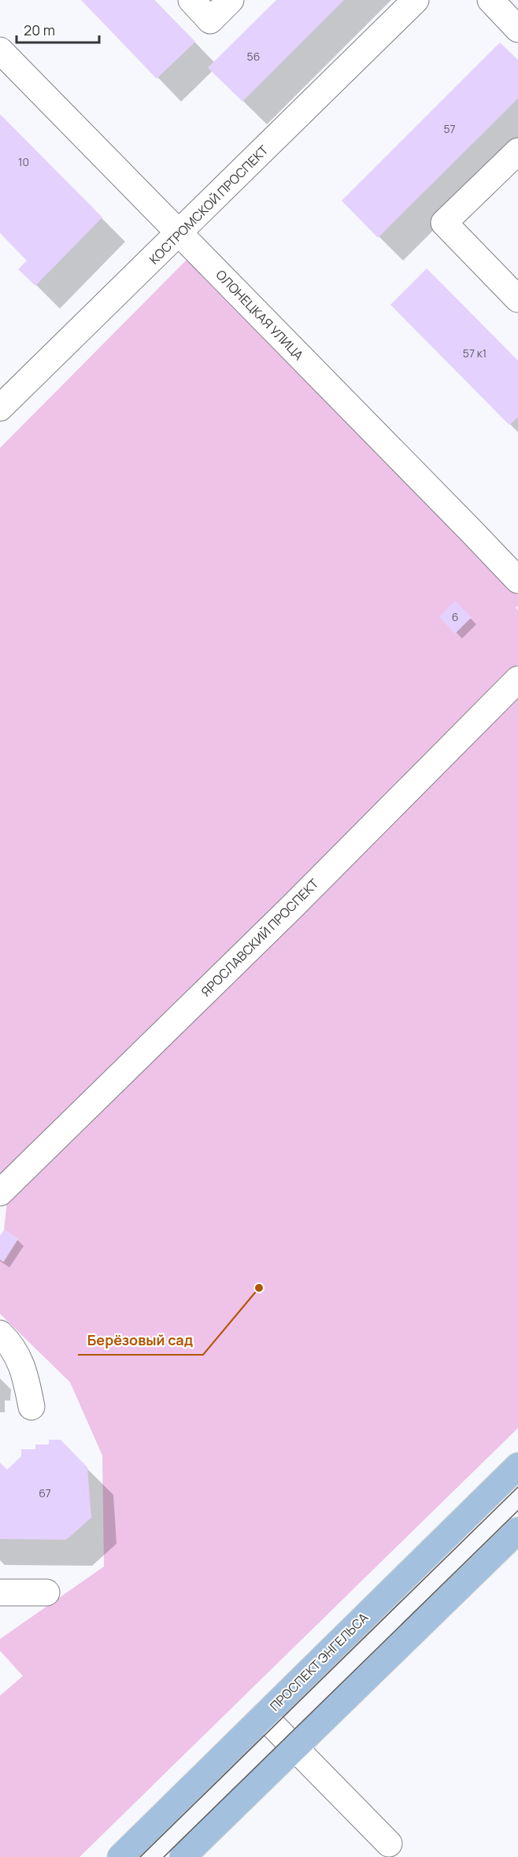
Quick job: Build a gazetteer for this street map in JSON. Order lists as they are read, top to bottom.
{
  "streets": {
    "main road": ["ПРОСПЕКТ ЭНГЕЛЬСА"],
    "street": ["КОСТРОМСКОЙ ПРОСПЕКТ", "ОЛОНЕЦКАЯ УЛИЦА", "ЯРОСЛАВСКИЙ ПРОСПЕКТ"]
  },
  "crossings": [
    ["КОСТРОМСКОЙ ПРОСПЕКТ", "ОЛОНЕЦКАЯ УЛИЦА"]
  ],
  "places": ["Берёзовый сад"],
  "house_numbers": [
    "56",
    "57",
    "10",
    "57 к1",
    "6",
    "67"
  ],
  "scale_bar": "20 m"
}
